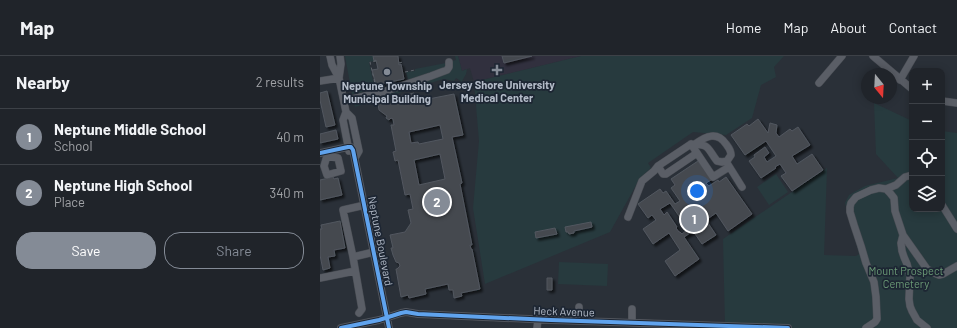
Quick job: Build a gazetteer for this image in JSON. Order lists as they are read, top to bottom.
{
  "streets": {
    "street": ["Neptune Boulevard", "Heck Avenue"]
  },
  "crossings": [
    ["Neptune Boulevard", "Heck Avenue"]
  ],
  "parks": ["Mount Prospect Cemetery"],
  "places": {
    "health": ["Jersey Shore University Medical Center"],
    "other": ["Neptune Township Municipal Building"]
  },
  "north": "bottom",
  "page": {
    "header": "Map",
    "nav": [
      "Home",
      "Map",
      "About",
      "Contact"
    ],
    "heading": ["Nearby", "2 results"],
    "map_buttons": ["+", "−"],
    "list": [
      {
        "mark": "1",
        "name": "Neptune Middle School",
        "note": "School",
        "value": "40 m"
      },
      {
        "mark": "2",
        "name": "Neptune High School",
        "note": "Place",
        "value": "340 m"
      }
    ],
    "pins": ["2", "1"],
    "buttons": ["Save", "Share"]
  }
}
